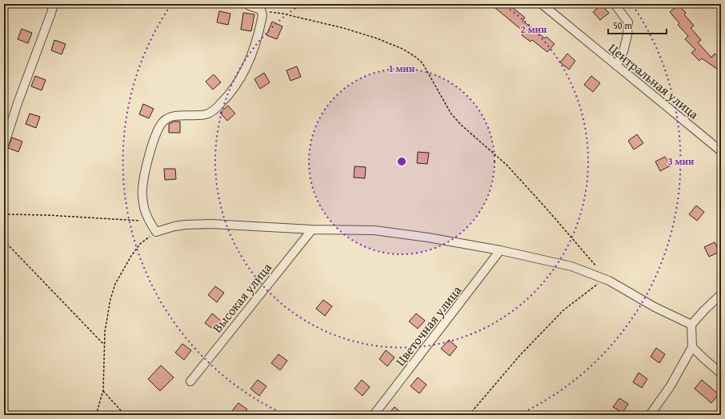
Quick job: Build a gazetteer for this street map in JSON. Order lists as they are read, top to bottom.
{
  "streets": {
    "street": ["Центральная улица", "Высокая улица", "Цветочная улица"]
  },
  "scale_bar": "50 m",
  "rings": ["2 мин", "1 мин", "3 мин"]
}
